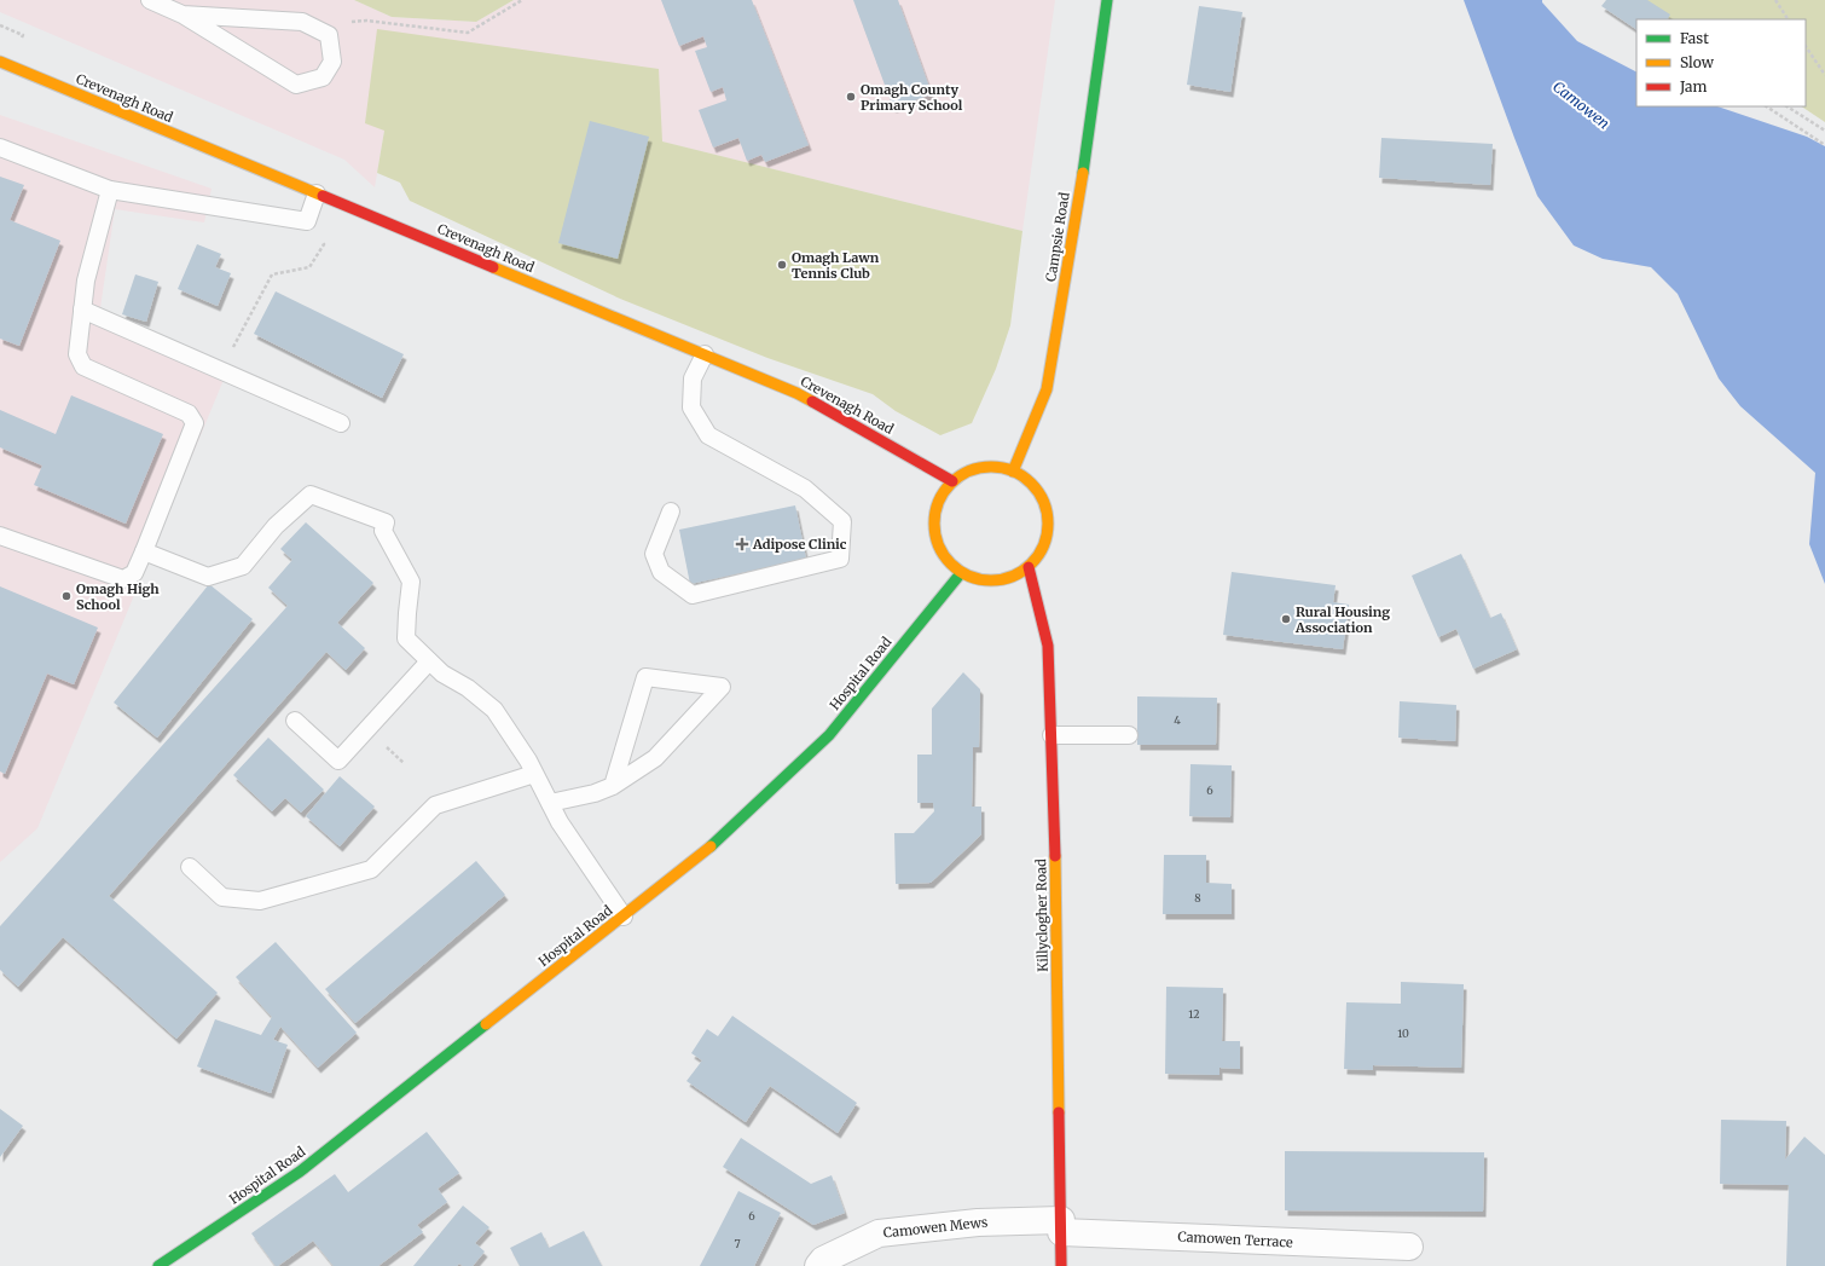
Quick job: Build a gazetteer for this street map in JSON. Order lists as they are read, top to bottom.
{
  "streets": {
    "main road": [
      "Crevenagh Road",
      "Campsie Road",
      "Hospital Road",
      "Killyclogher Road"
    ],
    "street": ["Camowen Mews", "Camowen Terrace"]
  },
  "crossings": [
    ["Crevenagh Road", "Campsie Road"],
    ["Crevenagh Road", "Hospital Road"],
    ["Crevenagh Road", "Killyclogher Road"],
    ["Campsie Road", "Hospital Road"],
    ["Campsie Road", "Killyclogher Road"],
    ["Hospital Road", "Killyclogher Road"],
    ["Killyclogher Road", "Camowen Mews"],
    ["Killyclogher Road", "Camowen Terrace"],
    ["Camowen Mews", "Camowen Terrace"]
  ],
  "water": ["Camowen"],
  "places": {
    "other": [
      "Omagh County Primary School",
      "Omagh Lawn Tennis Club",
      "Omagh High School",
      "Rural Housing Association"
    ],
    "health": ["Adipose Clinic"]
  },
  "house_numbers": [
    "4",
    "6",
    "8",
    "12",
    "10",
    "6",
    "7"
  ],
  "legend": ["Fast", "Slow", "Jam"]
}
